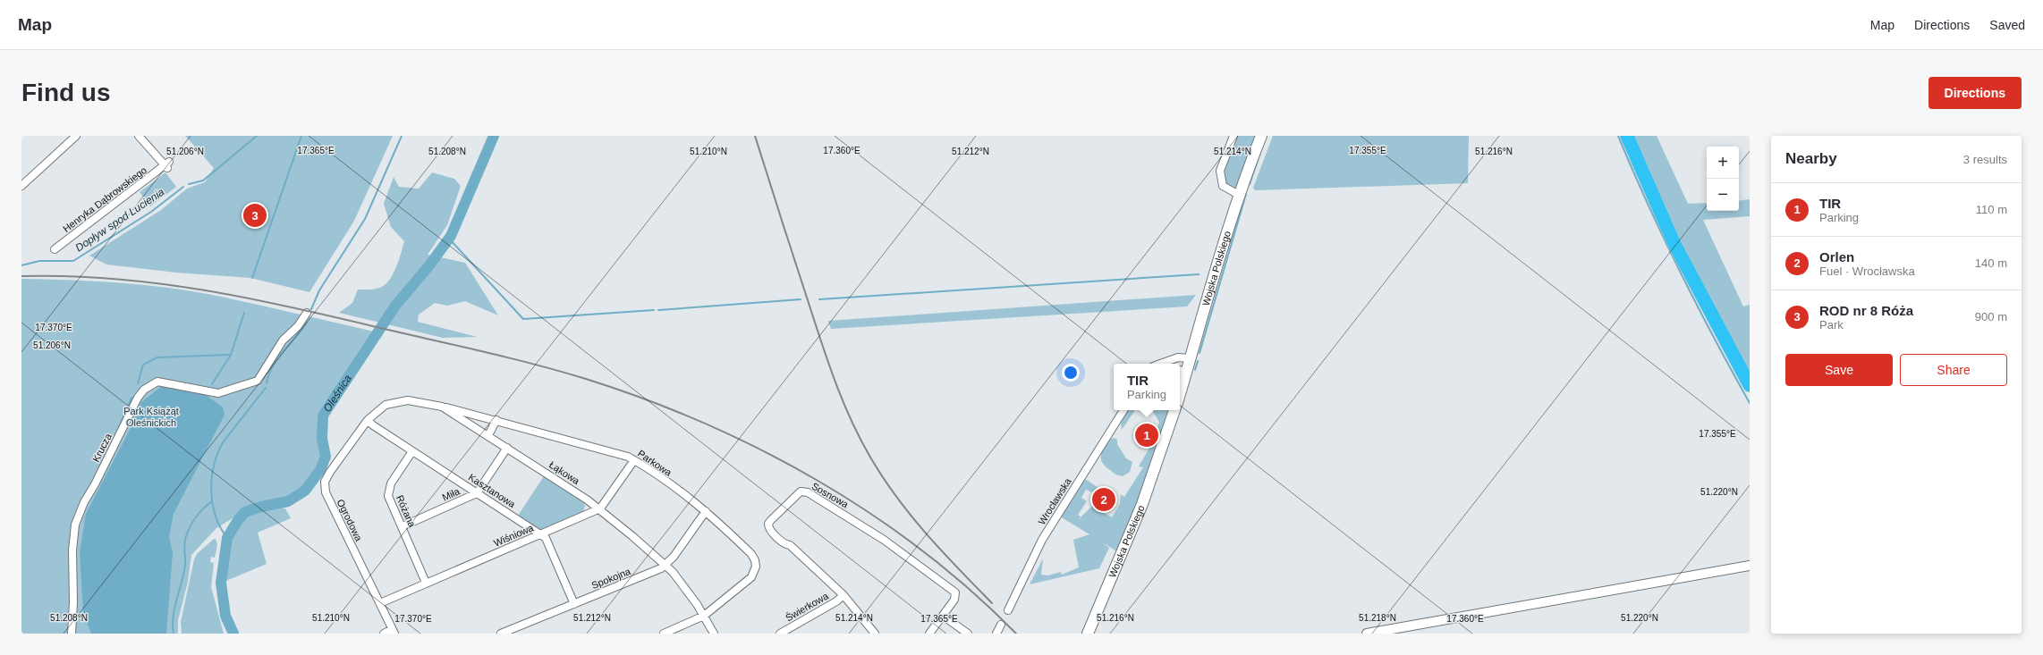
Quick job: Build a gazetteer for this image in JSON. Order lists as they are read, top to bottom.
{
  "streets": {
    "main road": ["Wojska Polskiego"],
    "street": [
      "Henryka Dąbrowskiego",
      "Krucza",
      "Parkowa",
      "Łąkowa",
      "Kasztanowa",
      "Miła",
      "Sosnowa",
      "Wrocławska",
      "Różana",
      "Ogrodowa",
      "Wiśniowa",
      "Spokojna",
      "Świerkowa"
    ]
  },
  "crossings": [
    ["Parkowa", "Łąkowa"],
    ["Parkowa", "Spokojna"],
    ["Łąkowa", "Kasztanowa"],
    ["Łąkowa", "Ogrodowa"],
    ["Łąkowa", "Wiśniowa"],
    ["Łąkowa", "Spokojna"],
    ["Kasztanowa", "Miła"],
    ["Kasztanowa", "Różana"],
    ["Kasztanowa", "Ogrodowa"],
    ["Kasztanowa", "Wiśniowa"],
    ["Kasztanowa", "Spokojna"],
    ["Miła", "Różana"],
    ["Sosnowa", "Świerkowa"],
    ["Różana", "Wiśniowa"],
    ["Ogrodowa", "Wiśniowa"]
  ],
  "water": ["Dopływ spod Lucienia", "Oleśnica"],
  "parks": ["Park Książąt Oleśnickich"],
  "page": {
    "header": "Map",
    "nav": ["Map", "Directions", "Saved"],
    "buttons": [
      "Directions",
      ["Save", "Share"]
    ],
    "title": "Find us",
    "heading": ["Nearby", "3 results"],
    "map_buttons": ["+", "−"],
    "list": [
      {
        "mark": "1",
        "name": "TIR",
        "note": "Parking",
        "value": "110 m"
      },
      {
        "mark": "2",
        "name": "Orlen",
        "note": "Fuel · Wrocławska",
        "value": "140 m"
      },
      {
        "mark": "3",
        "name": "ROD nr 8 Róża",
        "note": "Park",
        "value": "900 m"
      }
    ],
    "pins": ["3", "1", "2"],
    "popup": ["TIR", "Parking"]
  },
  "coordinates": [
    "17.365°E",
    "17.360°E",
    "17.355°E",
    "51.206°N",
    "51.216°N",
    "51.208°N",
    "51.210°N",
    "51.212°N",
    "51.214°N",
    "17.370°E",
    "51.220°N",
    "51.218°N"
  ]
}
